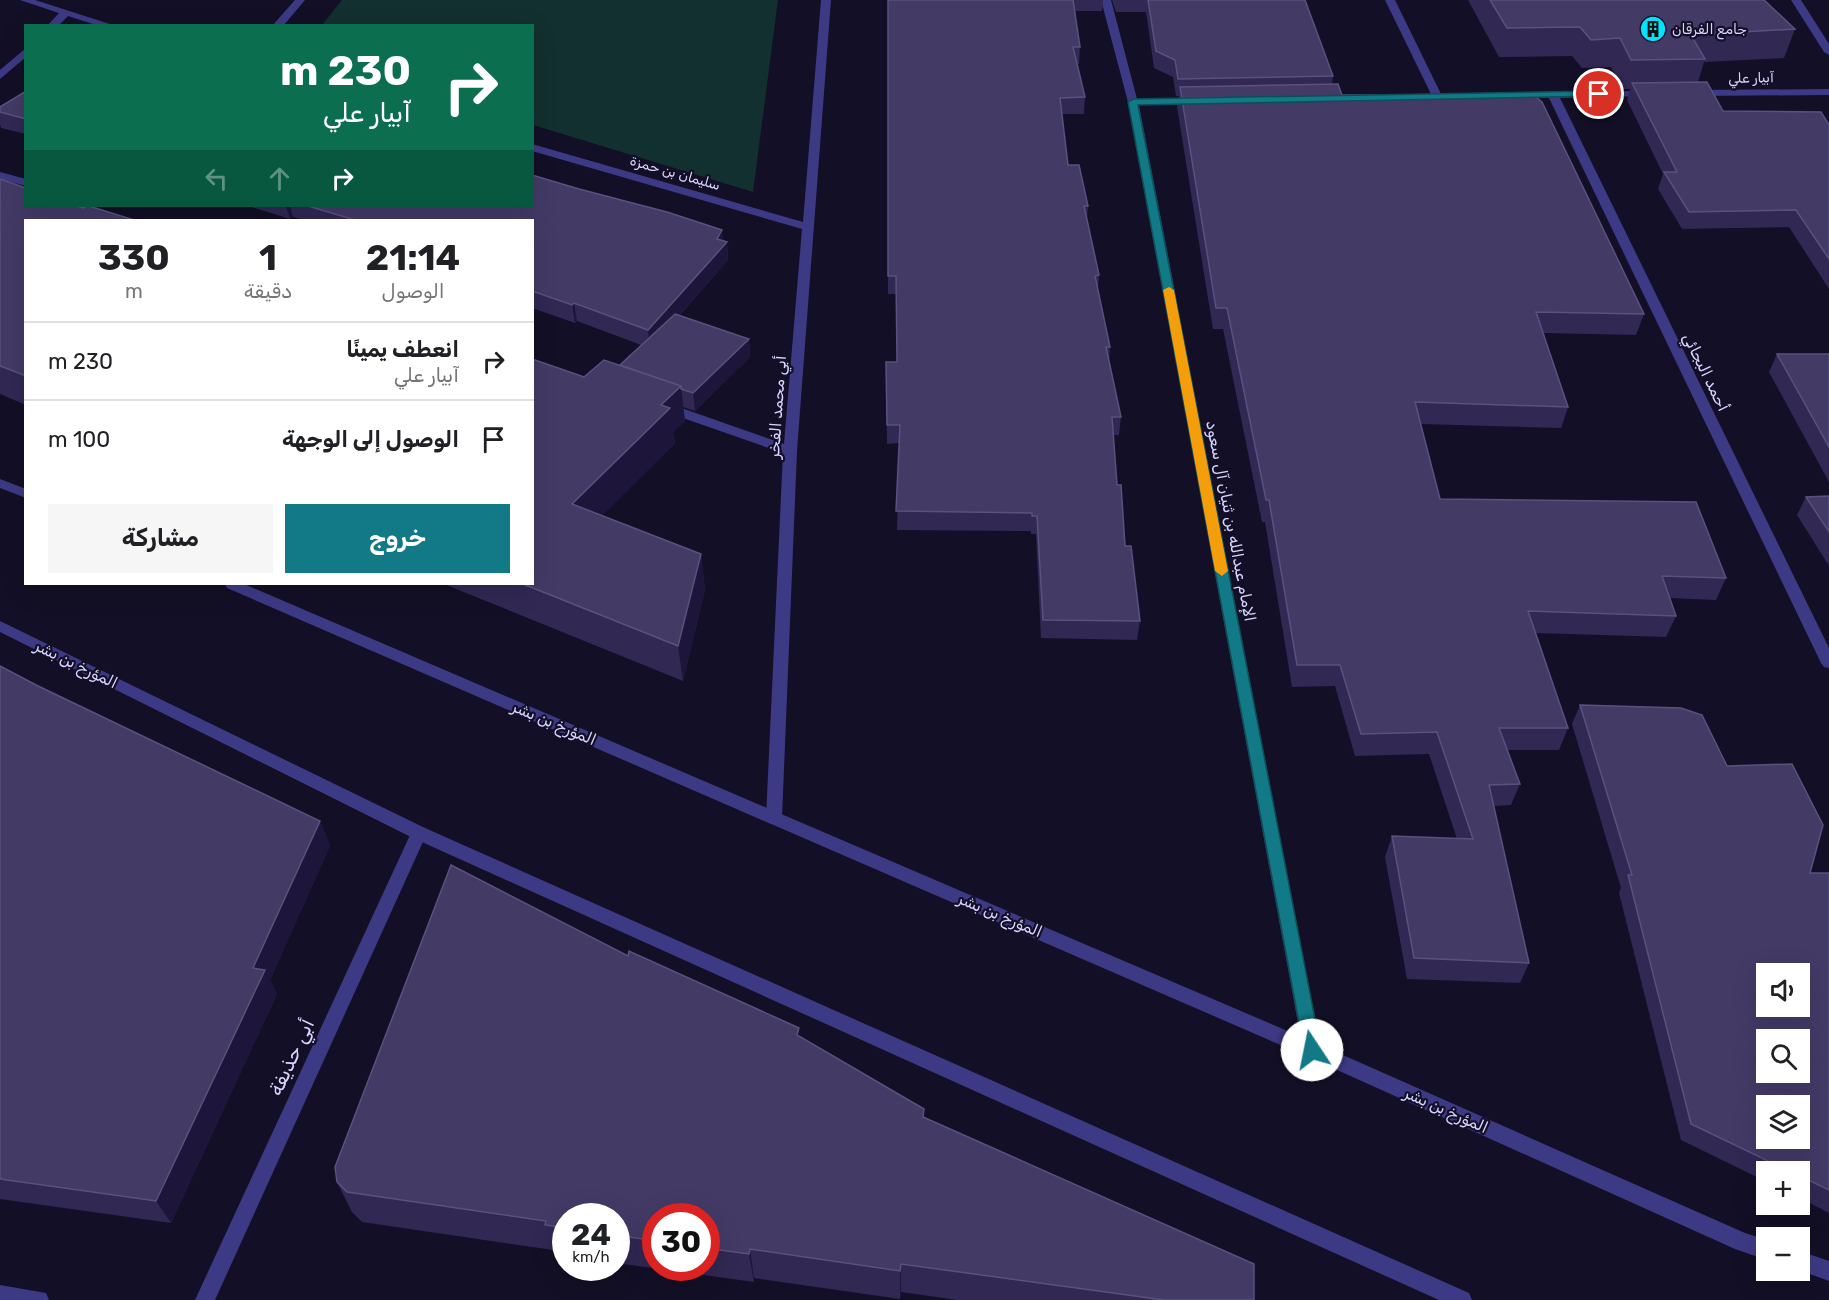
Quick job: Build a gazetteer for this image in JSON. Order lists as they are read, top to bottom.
{
  "streets": {
    "street": [
      "آبيار علي",
      "سليمان بن حمزة",
      "أحمد البجائي",
      "أبي محمد الفخر",
      "الإمام عبدالله بن ثنيان آل سعود",
      "المؤرخ بن بشر",
      "أبي حذيفة"
    ]
  },
  "crossings": [
    ["سليمان بن حمزة", "أبي محمد الفخر"],
    ["أبي محمد الفخر", "المؤرخ بن بشر"],
    ["الإمام عبدالله بن ثنيان آل سعود", "المؤرخ بن بشر"],
    ["المؤرخ بن بشر", "أبي حذيفة"]
  ],
  "places": {
    "building": ["جامع الفرقان"]
  },
  "page": {
    "turn": ["230 m", "آبيار علي"],
    "eta": [
      "21:14",
      "الوصول",
      "1",
      "دقيقة",
      "330",
      "m"
    ],
    "list": [
      {
        "name": "انعطف يمينًا",
        "note": "آبيار علي",
        "value": "230 m"
      },
      {
        "name": "الوصول إلى الوجهة",
        "value": "100 m"
      }
    ],
    "buttons": ["خروج", "مشاركة"],
    "map_buttons": ["+", "−"],
    "speed": "24 km/h",
    "limit": "30"
  }
}
